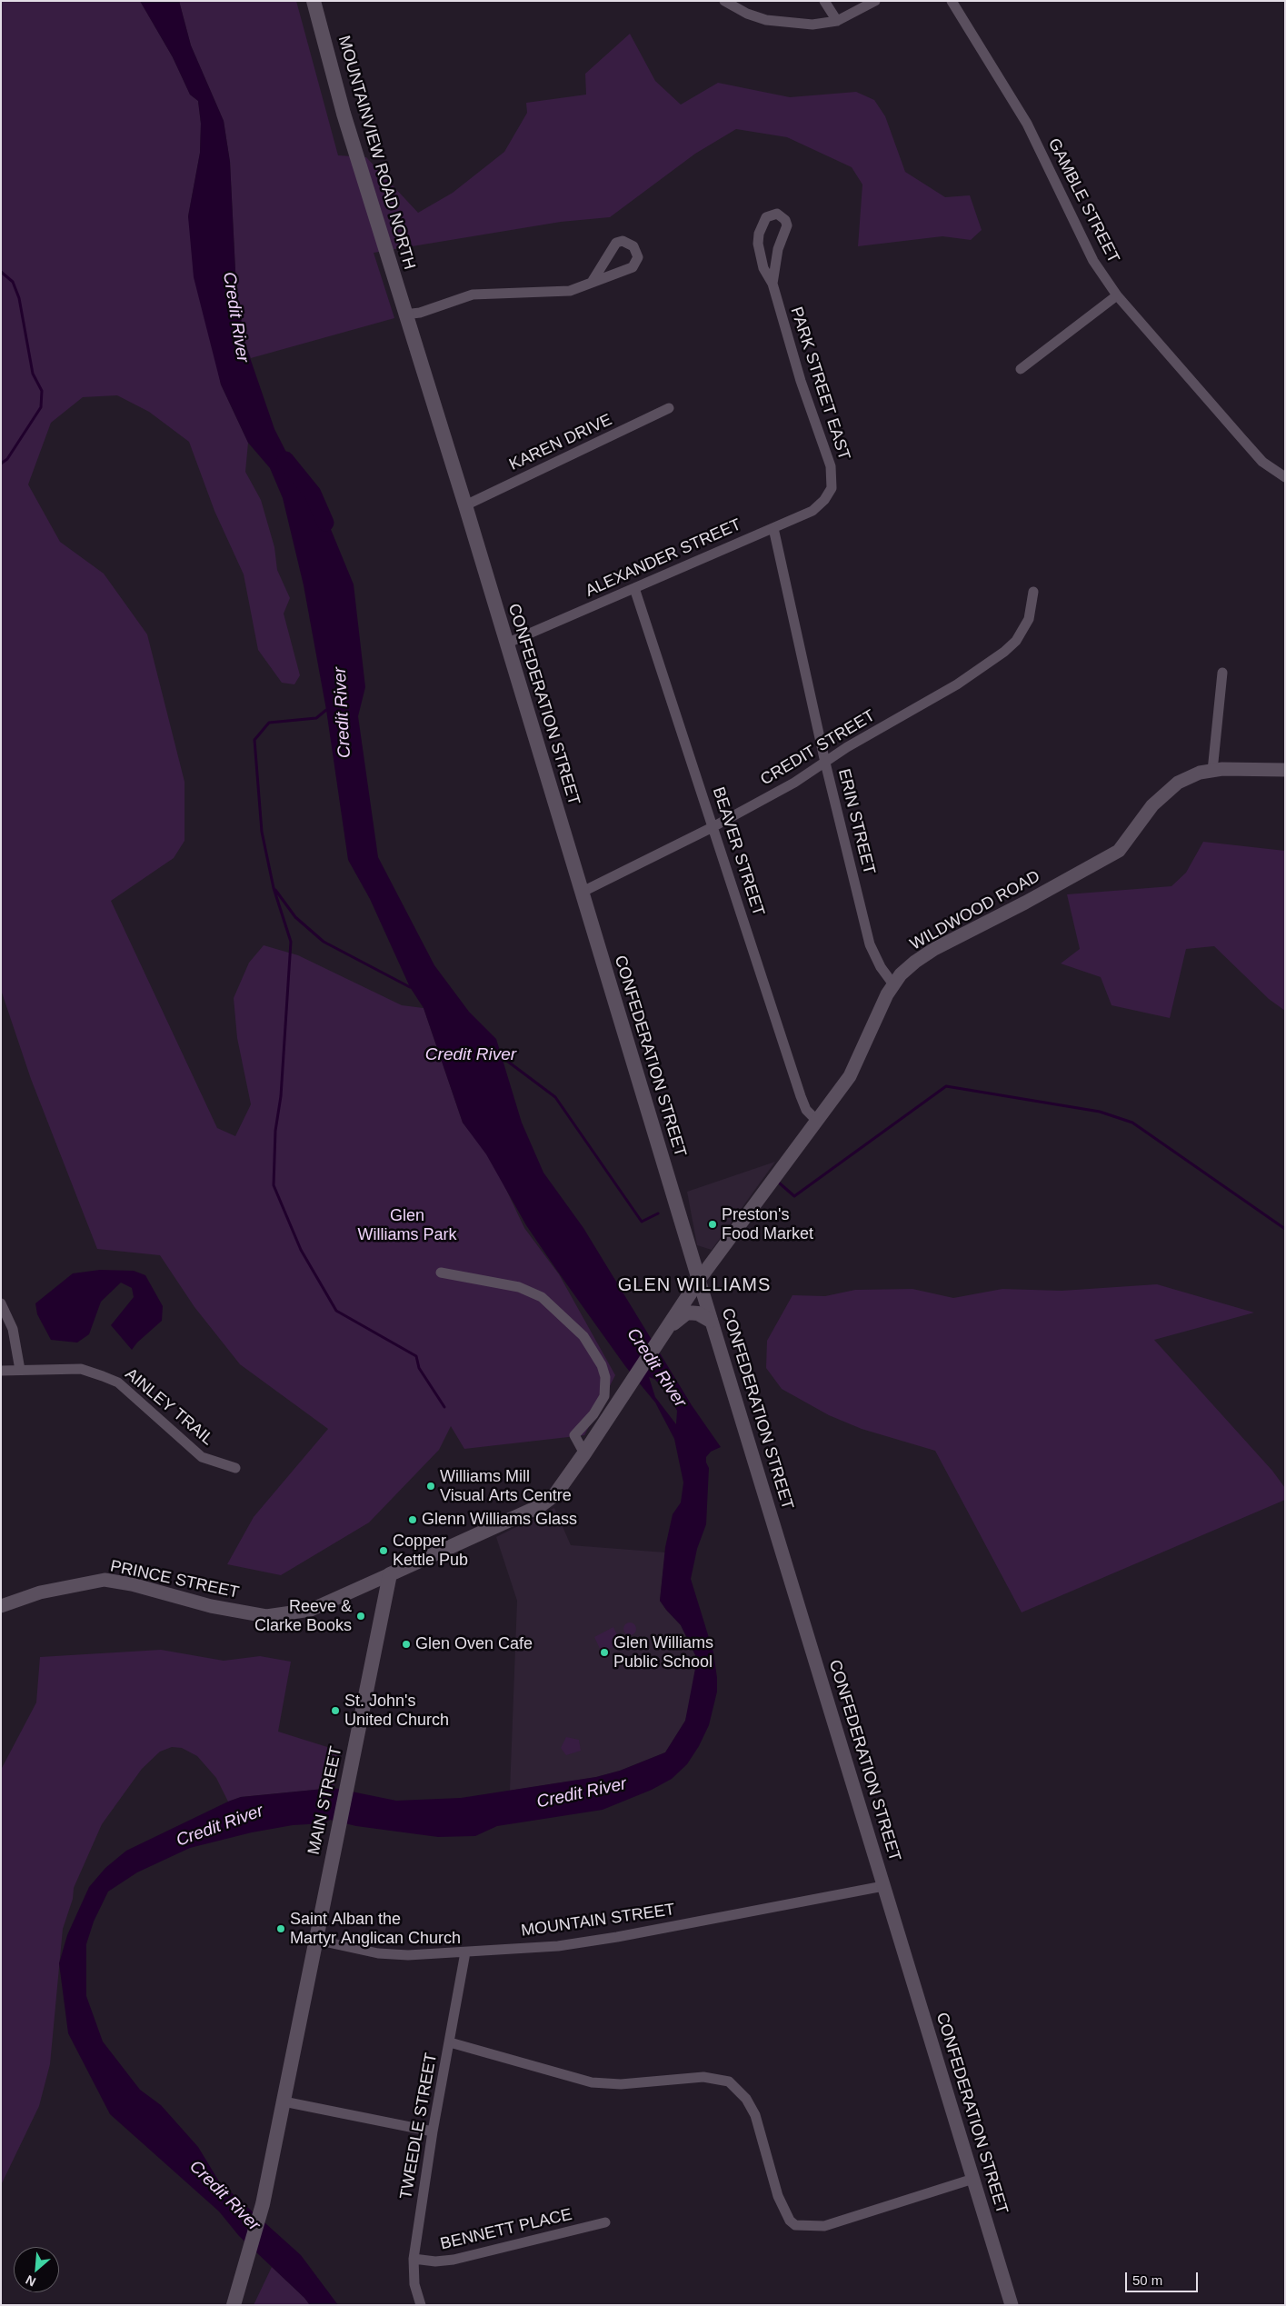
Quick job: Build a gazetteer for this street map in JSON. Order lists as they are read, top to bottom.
{
  "streets": {
    "main road": ["MOUNTAINVIEW ROAD NORTH", "CONFEDERATION STREET", "MAIN STREET"],
    "street": [
      "GAMBLE STREET",
      "PARK STREET EAST",
      "KAREN DRIVE",
      "ALEXANDER STREET",
      "CREDIT STREET",
      "ERIN STREET",
      "BEAVER STREET",
      "WILDWOOD ROAD",
      "AINLEY TRAIL",
      "PRINCE STREET",
      "MOUNTAIN STREET",
      "TWEEDLE STREET",
      "BENNETT PLACE"
    ]
  },
  "crossings": [
    ["MOUNTAINVIEW ROAD NORTH", "CONFEDERATION STREET"],
    ["PARK STREET EAST", "ALEXANDER STREET"],
    ["KAREN DRIVE", "CONFEDERATION STREET"],
    ["ALEXANDER STREET", "CONFEDERATION STREET"],
    ["ALEXANDER STREET", "ERIN STREET"],
    ["ALEXANDER STREET", "BEAVER STREET"],
    ["CONFEDERATION STREET", "CREDIT STREET"],
    ["CONFEDERATION STREET", "WILDWOOD ROAD"],
    ["CONFEDERATION STREET", "MOUNTAIN STREET"],
    ["CREDIT STREET", "ERIN STREET"],
    ["CREDIT STREET", "BEAVER STREET"],
    ["ERIN STREET", "WILDWOOD ROAD"],
    ["BEAVER STREET", "WILDWOOD ROAD"],
    ["PRINCE STREET", "MAIN STREET"],
    ["MAIN STREET", "MOUNTAIN STREET"],
    ["MOUNTAIN STREET", "TWEEDLE STREET"],
    ["TWEEDLE STREET", "BENNETT PLACE"]
  ],
  "districts": ["GLEN WILLIAMS"],
  "water": ["Credit River"],
  "parks": ["Glen Williams Park"],
  "places": [
    "Preston's Food Market",
    "Williams Mill Visual Arts Centre",
    "Glenn Williams Glass",
    "Copper Kettle Pub",
    "Reeve & Clarke Books",
    "Glen Oven Cafe",
    "Glen Williams Public School",
    "St. John's United Church",
    "Saint Alban the Martyr Anglican Church"
  ],
  "scale_bar": "50 m",
  "north": "bottom left"
}
